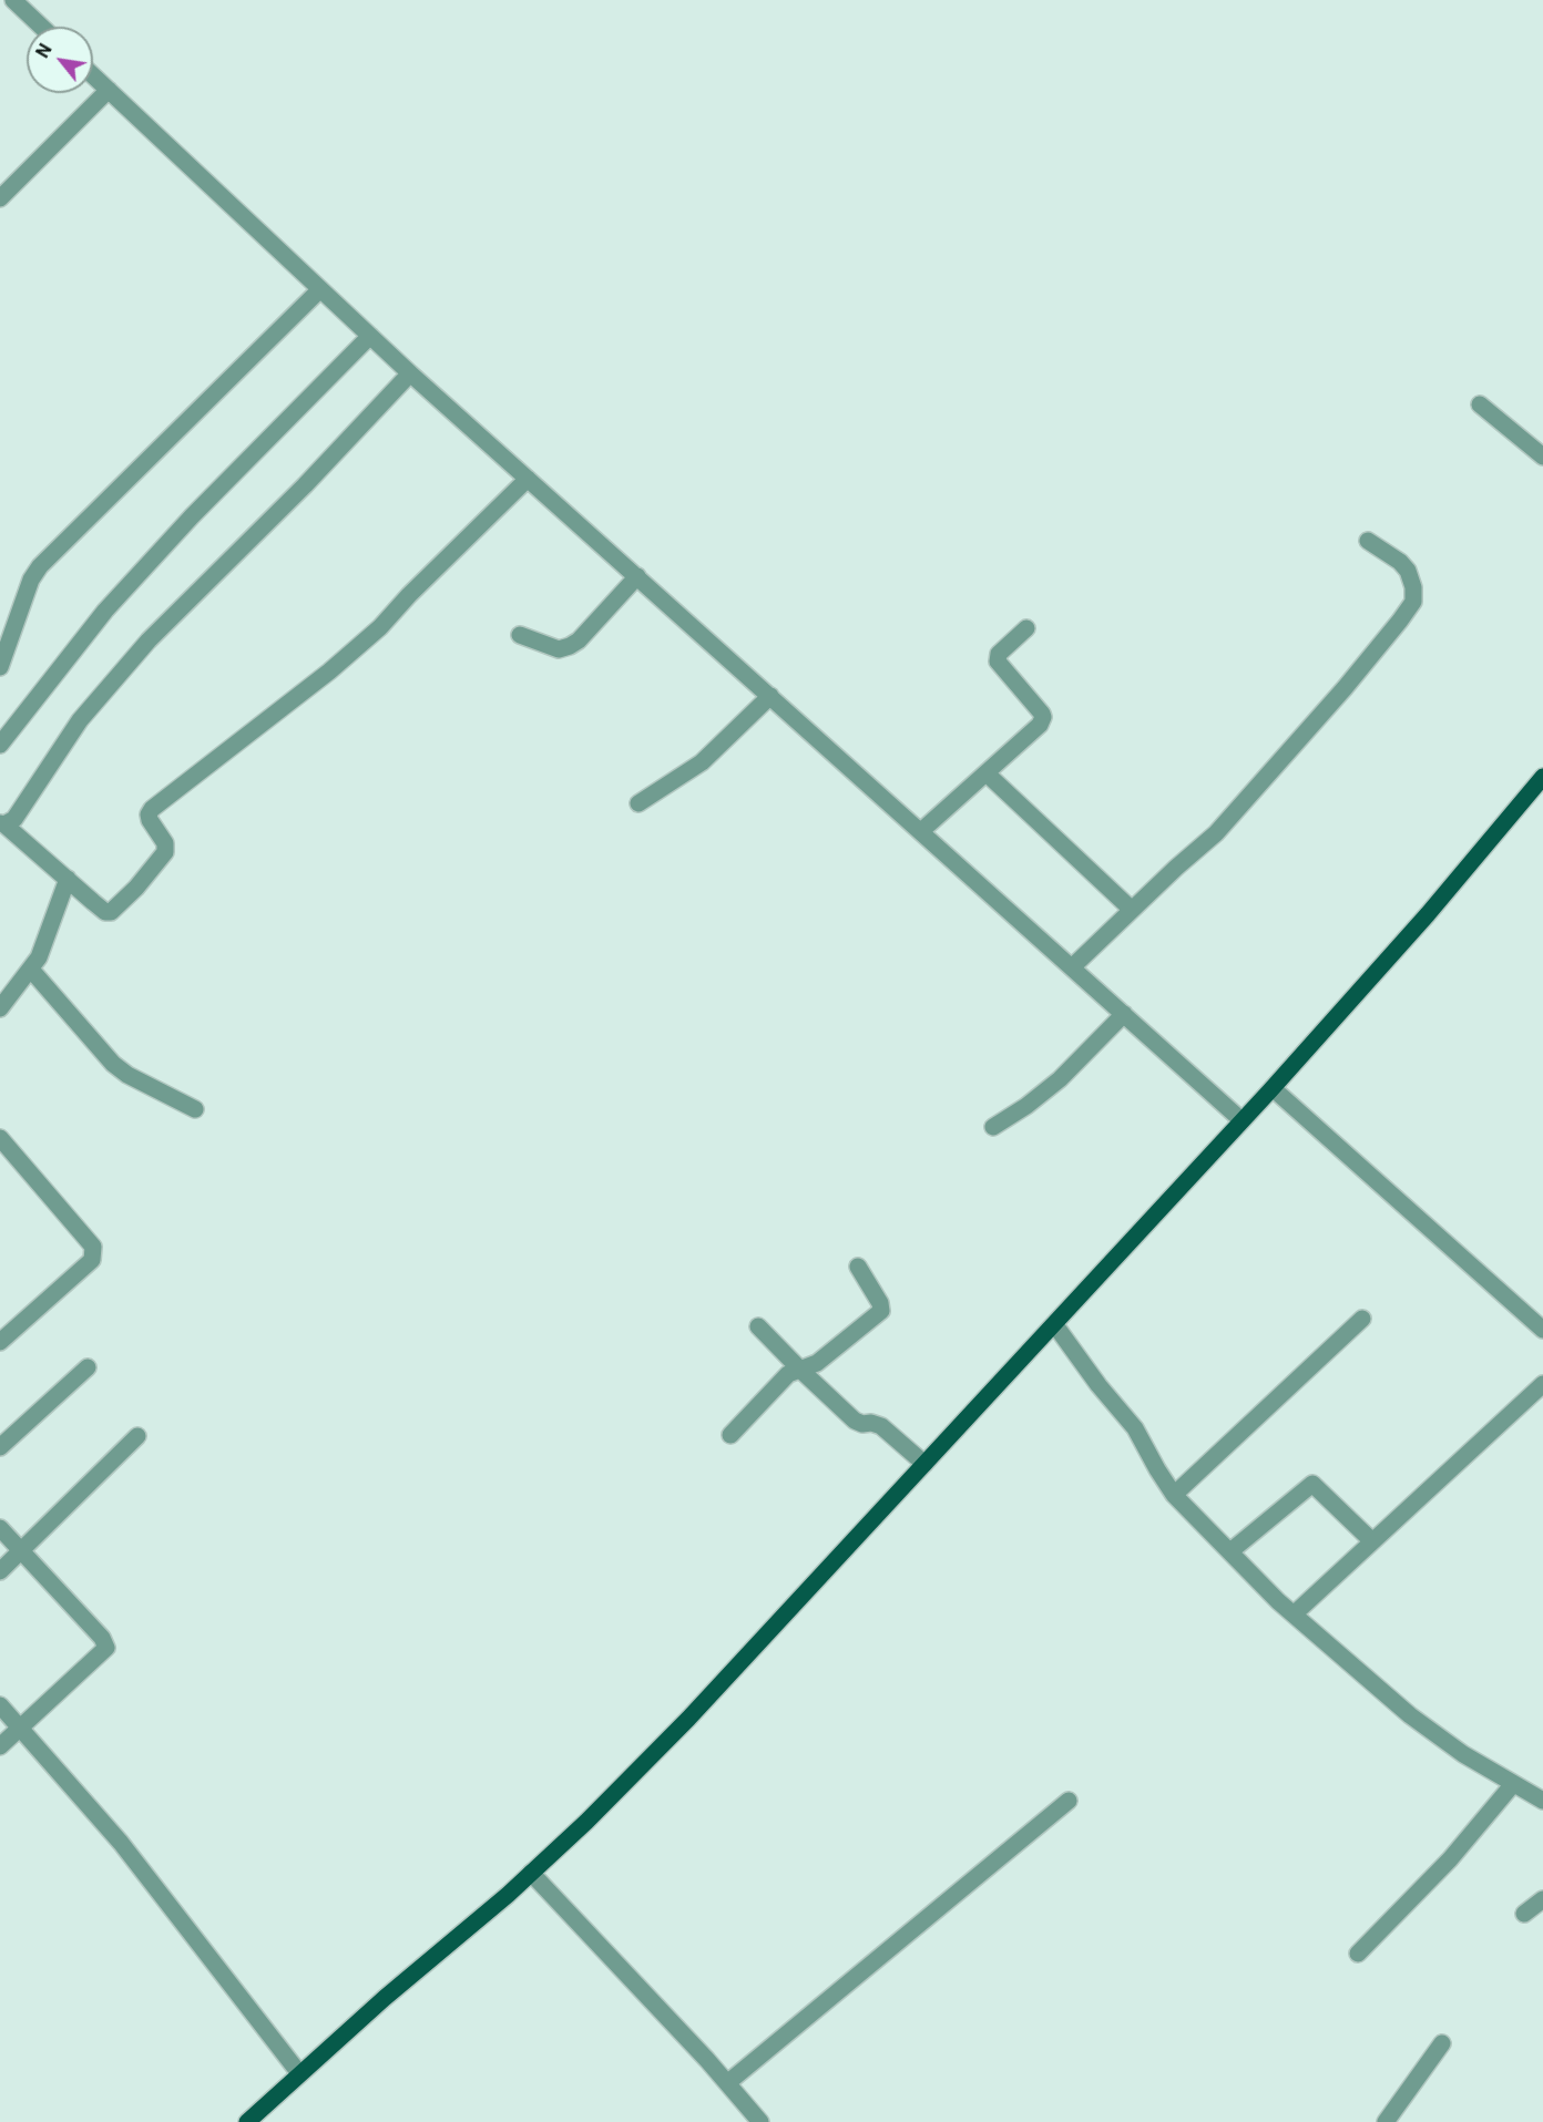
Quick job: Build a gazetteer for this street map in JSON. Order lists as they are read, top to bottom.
{
  "north": "top left"
}
